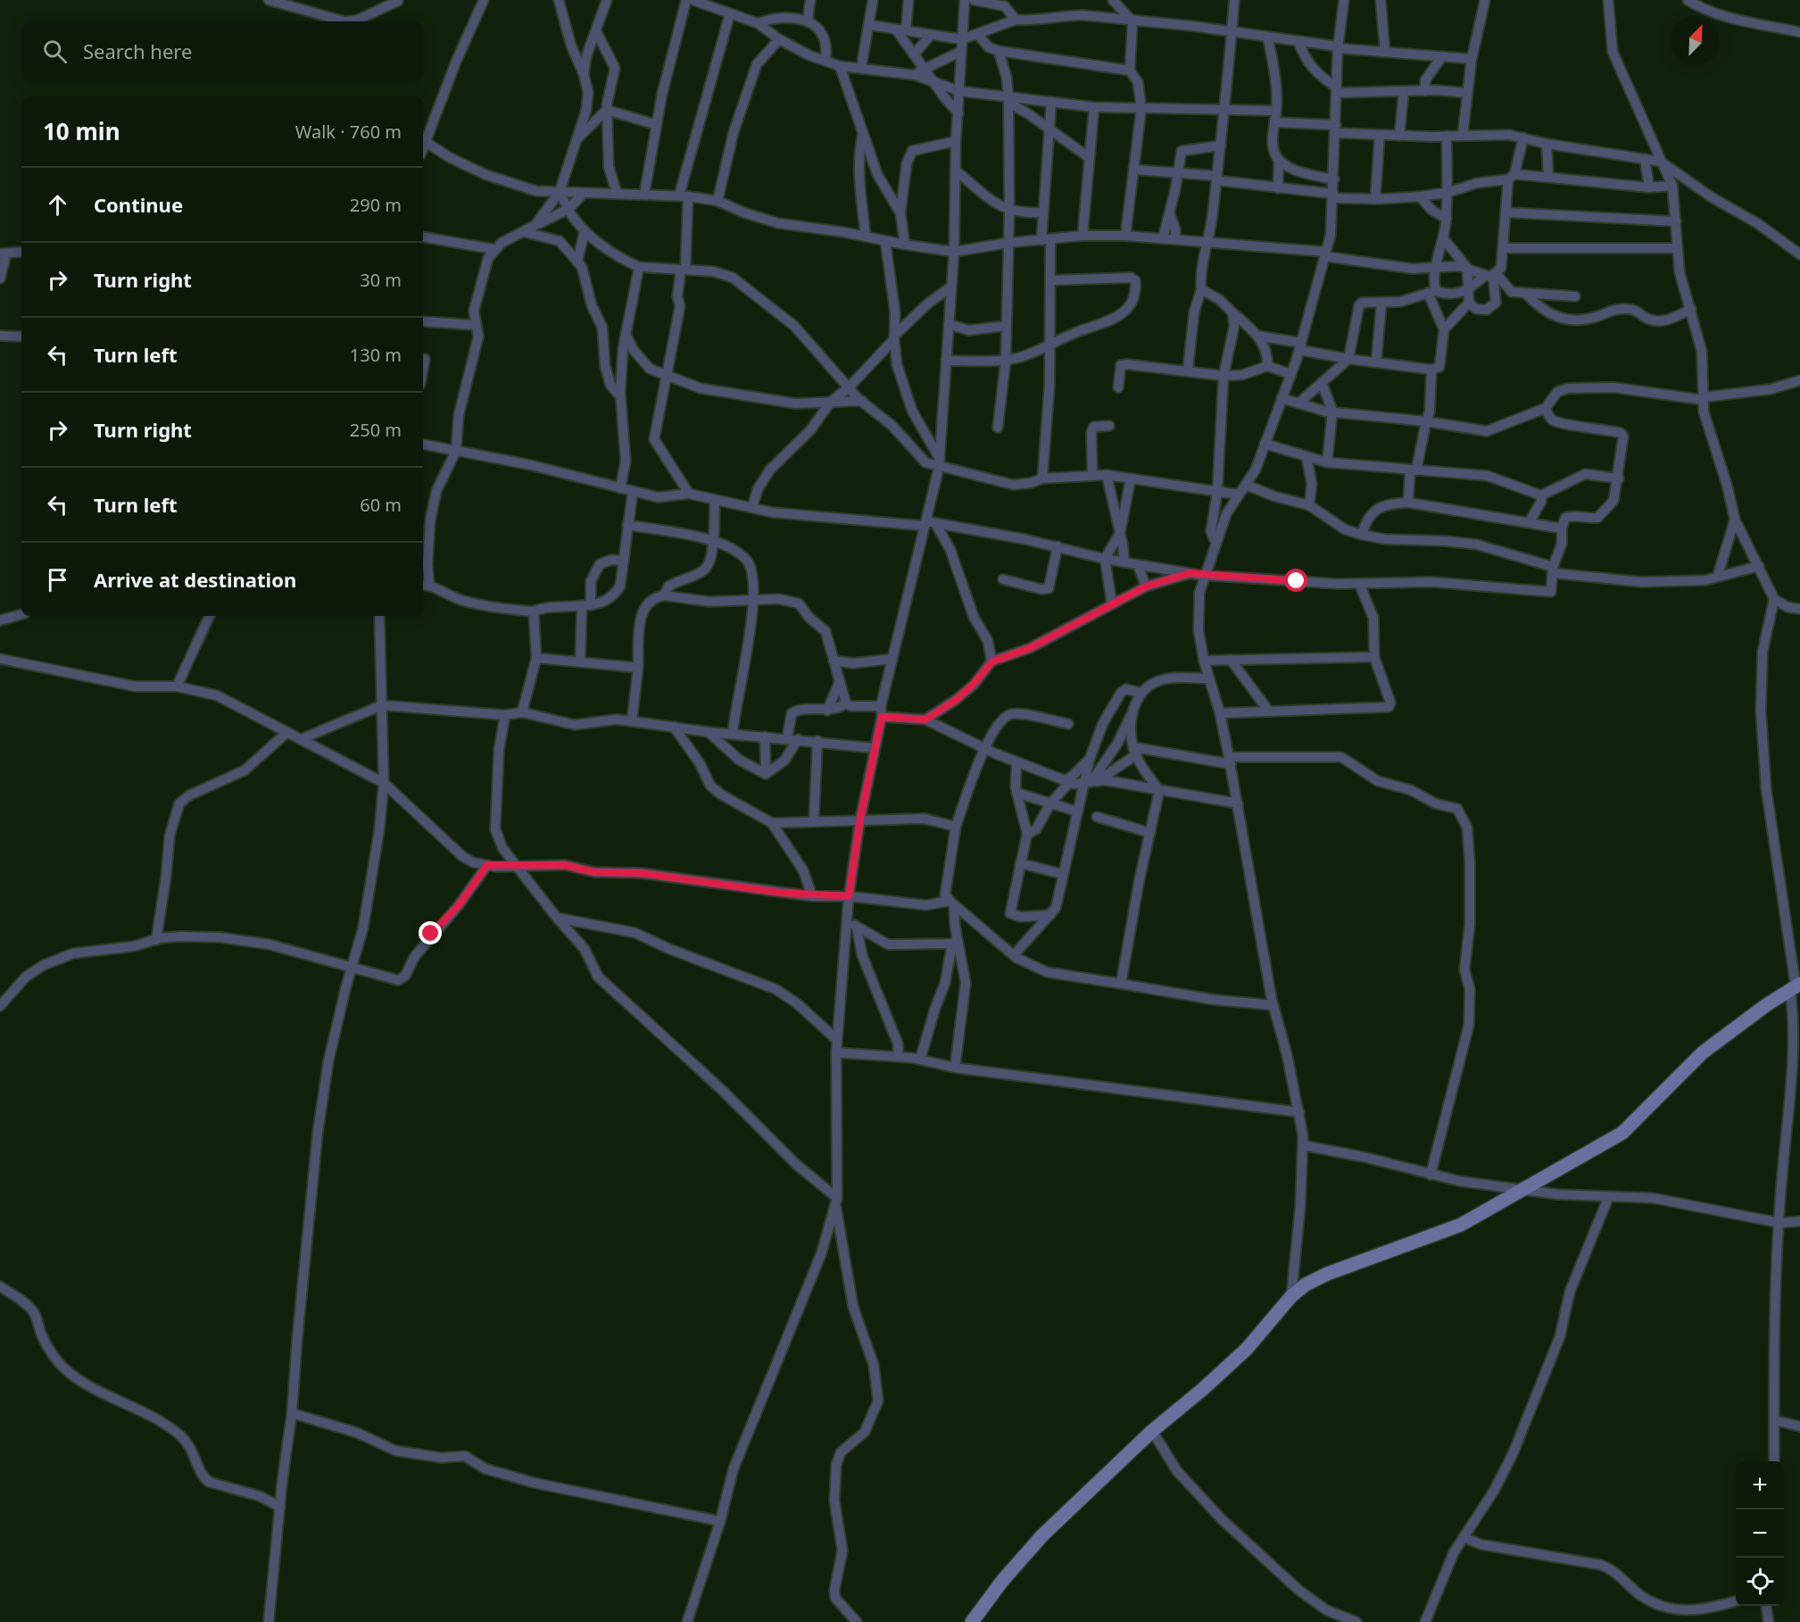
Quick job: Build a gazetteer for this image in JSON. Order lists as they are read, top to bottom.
{
  "north": "top right",
  "page": {
    "search": "Search here",
    "heading": ["10 min", "Walk · 760 m"],
    "list": [
      ["Continue", "290 m"],
      ["Turn right", "30 m"],
      ["Turn left", "130 m"],
      ["Turn right", "250 m"],
      ["Turn left", "60 m"],
      "Arrive at destination"
    ],
    "map_buttons": ["+", "−"]
  }
}
